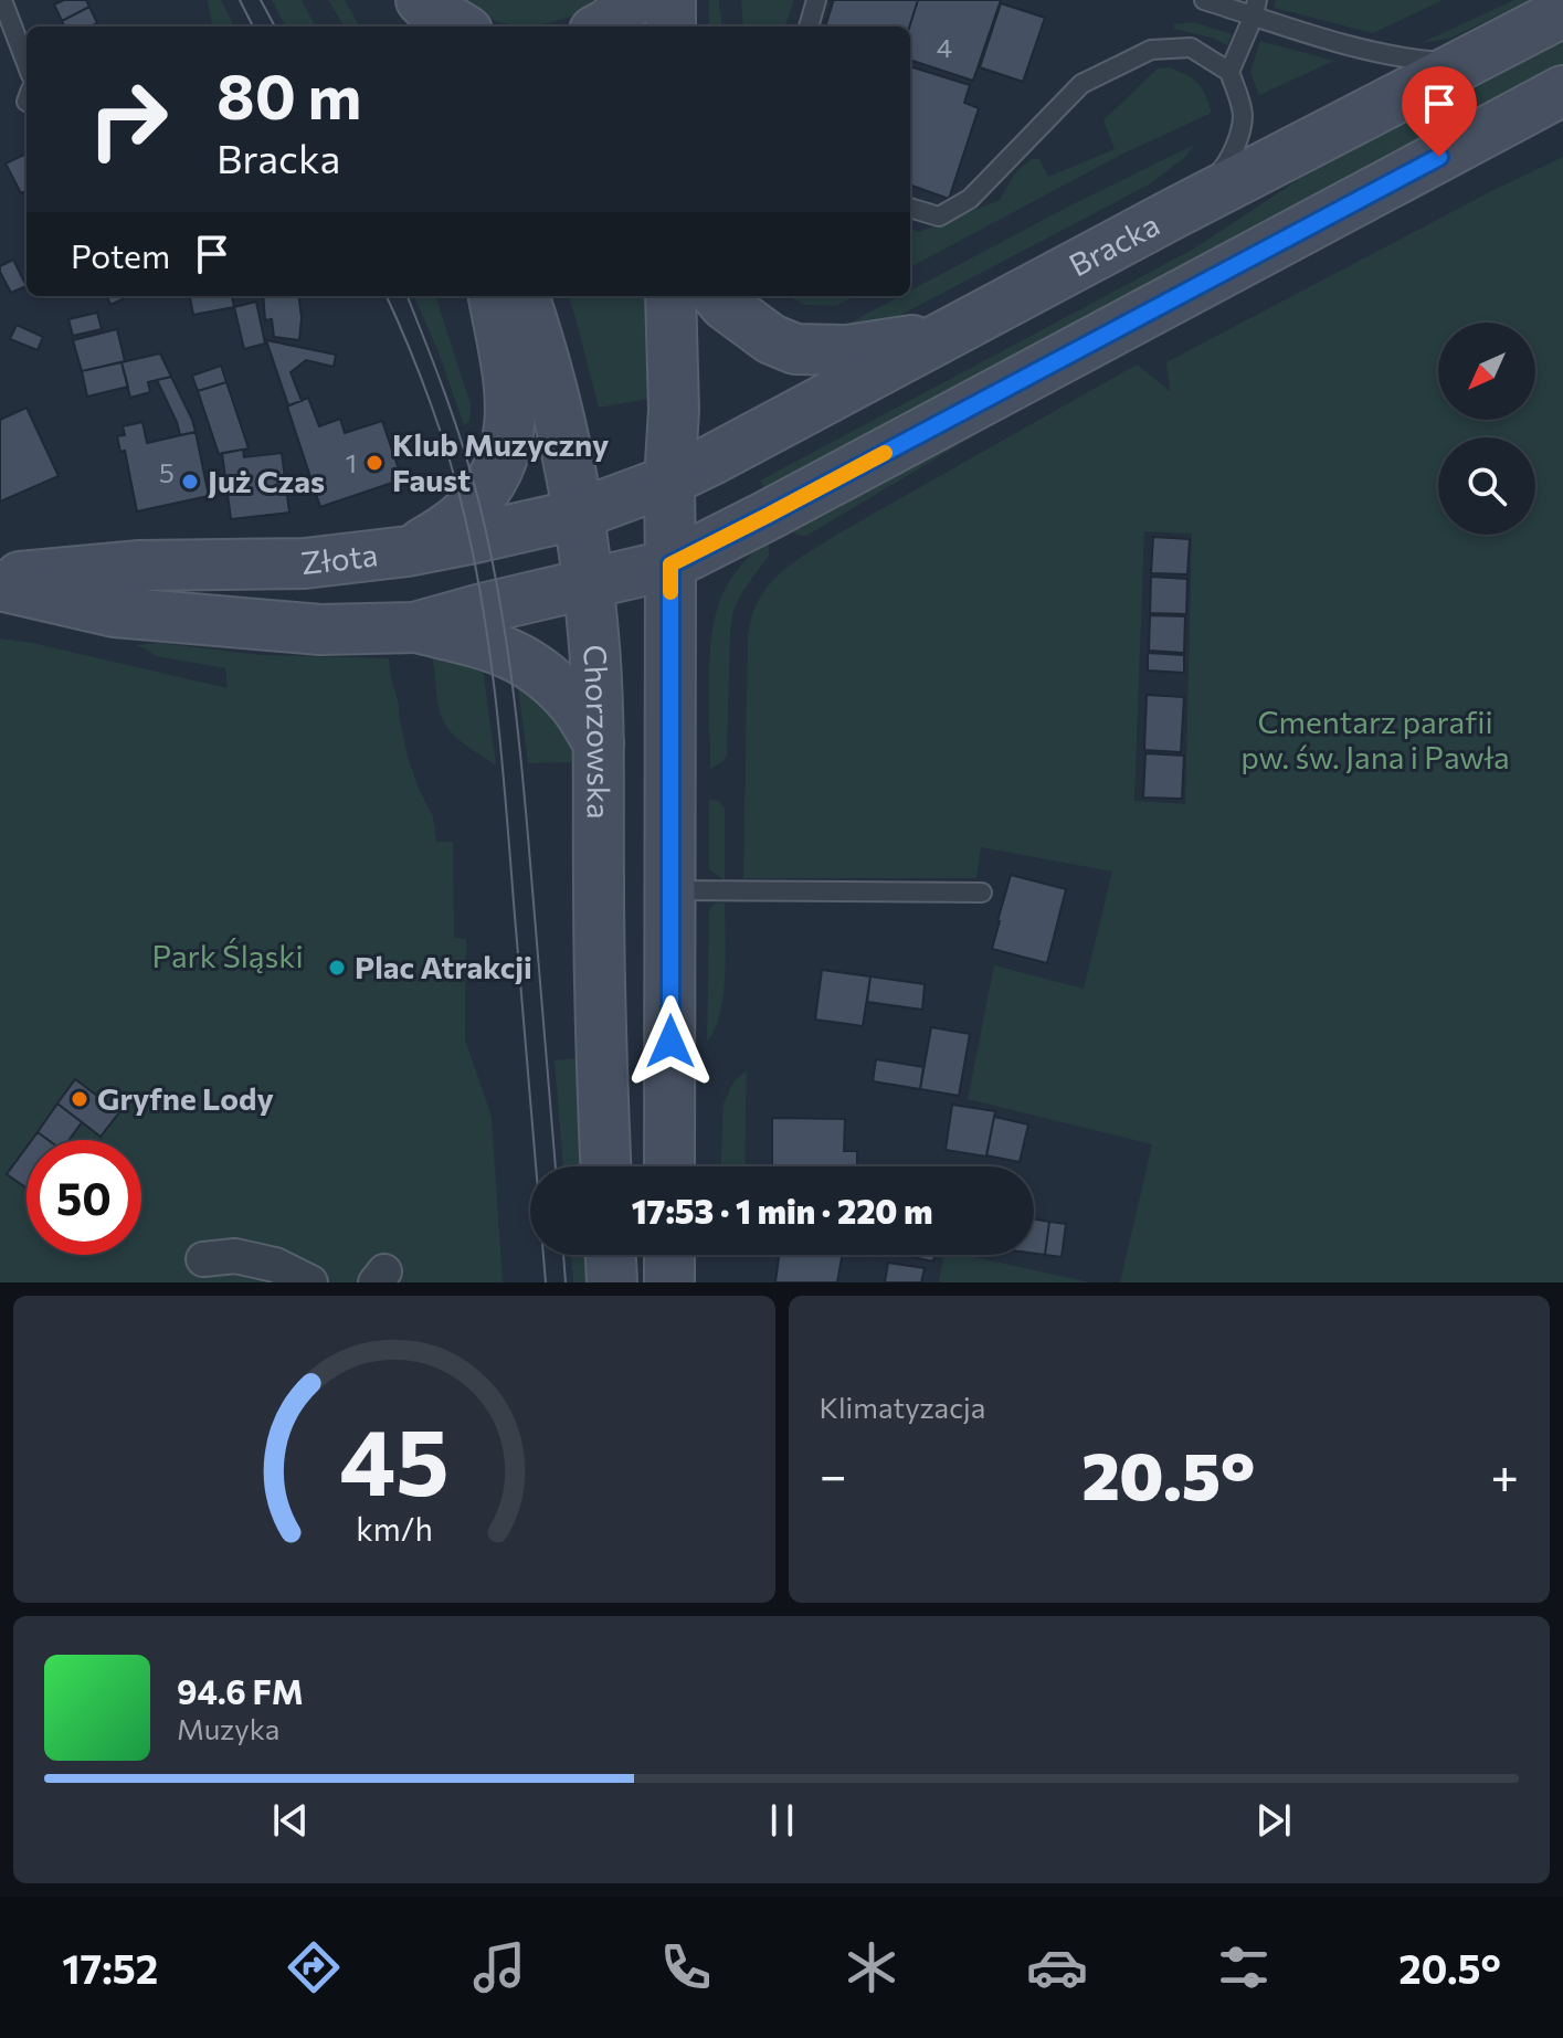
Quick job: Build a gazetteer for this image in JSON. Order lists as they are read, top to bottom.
{
  "streets": {
    "main road": ["Bracka", "Złota", "Chorzowska"]
  },
  "crossings": [
    ["Bracka", "Złota"],
    ["Złota", "Chorzowska"]
  ],
  "parks": ["Cmentarz parafii pw. św. Jana i Pawła", "Park Śląski"],
  "places": [
    "Klub Muzyczny Faust",
    "Już Czas",
    "Plac Atrakcji",
    "Gryfne Lody"
  ],
  "house_numbers": ["4", "1", "5"],
  "north": "bottom left",
  "page": {
    "turn": ["80 m", "Bracka"],
    "then": "Potem",
    "limit": "50",
    "trip": "17:53 · 1 min · 220 m",
    "tile": "Klimatyzacja",
    "heat": ["−", "20.5°", "+"],
    "song": ["94.6 FM", "Muzyka"],
    "tabs": ["17:52", "20.5°"],
    "gauge": ["45", "km/h"]
  }
}
